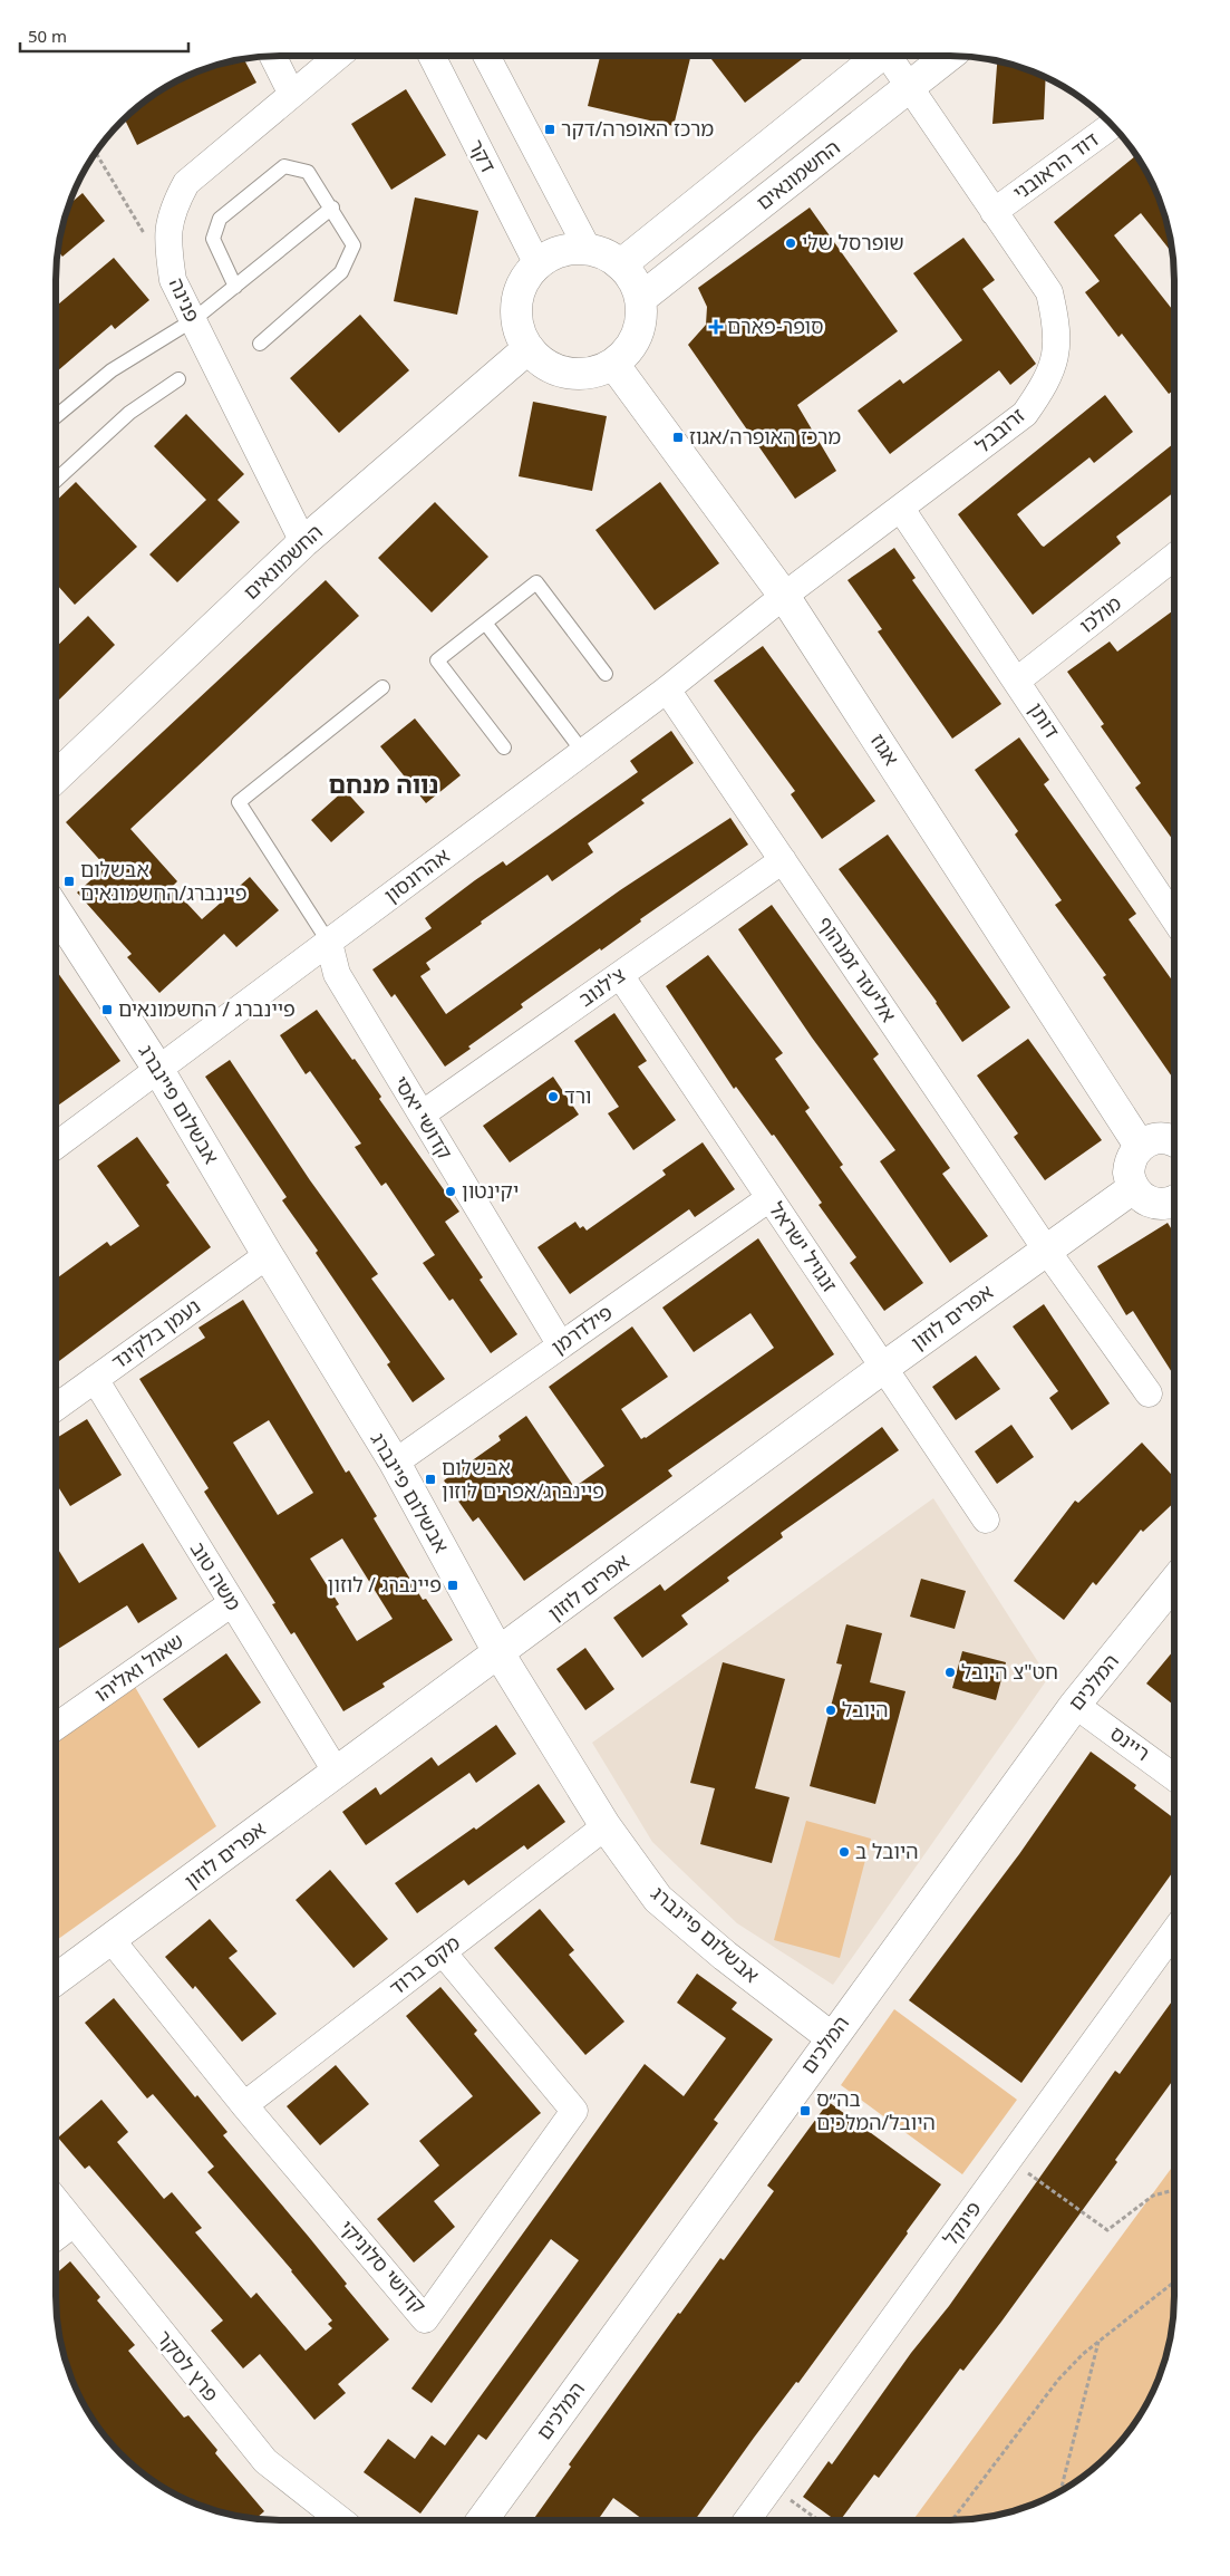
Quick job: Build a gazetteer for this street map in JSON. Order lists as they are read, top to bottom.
{
  "streets": {
    "street": [
      "דקר",
      "דוד הראובני",
      "החשמונאים",
      "פנינה",
      "זרובבל",
      "מולכו",
      "דותן",
      "אגוז",
      "אהרונסון",
      "אליעזר זמנהוף",
      "צ'לנוב",
      "אבשלום פיינברג",
      "קדושי יאסי",
      "זנגויל ישראל",
      "אפרים לוזון",
      "פילדרמן",
      "נעמן בלקינד",
      "משה טוב",
      "שאול ואליהו",
      "המלכים",
      "ריינס",
      "מקס ברוד",
      "פינקל",
      "קדושי סלוניקי",
      "פרץ לסקר"
    ]
  },
  "crossings": [
    ["דקר", "החשמונאים"],
    ["דקר", "אגוז"],
    ["דוד הראובני", "זרובבל"],
    ["החשמונאים", "פנינה"],
    ["החשמונאים", "זרובבל"],
    ["החשמונאים", "אגוז"],
    ["זרובבל", "דותן"],
    ["זרובבל", "אגוז"],
    ["זרובבל", "אהרונסון"],
    ["מולכו", "דותן"],
    ["אגוז", "אהרונסון"],
    ["אהרונסון", "אליעזר זמנהוף"],
    ["אהרונסון", "אבשלום פיינברג"],
    ["אהרונסון", "קדושי יאסי"],
    ["אליעזר זמנהוף", "צ'לנוב"],
    ["אליעזר זמנהוף", "אפרים לוזון"],
    ["צ'לנוב", "קדושי יאסי"],
    ["צ'לנוב", "זנגויל ישראל"],
    ["אבשלום פיינברג", "אפרים לוזון"],
    ["אבשלום פיינברג", "פילדרמן"],
    ["אבשלום פיינברג", "נעמן בלקינד"],
    ["אבשלום פיינברג", "המלכים"],
    ["אבשלום פיינברג", "מקס ברוד"],
    ["קדושי יאסי", "פילדרמן"],
    ["זנגויל ישראל", "אפרים לוזון"],
    ["זנגויל ישראל", "פילדרמן"],
    ["אפרים לוזון", "משה טוב"],
    ["אפרים לוזון", "קדושי סלוניקי"],
    ["נעמן בלקינד", "משה טוב"],
    ["משה טוב", "שאול ואליהו"],
    ["המלכים", "ריינס"],
    ["מקס ברוד", "קדושי סלוניקי"]
  ],
  "districts": ["נווה מנחם"],
  "places": {
    "transit": [
      "מרכז האופרה/דקר",
      "מרכז האופרה/אגוז",
      "אבשלום פיינברג/החשמונאים",
      "פיינברג / החשמונאים",
      "אבשלום פיינברג/אפרים לוזון",
      "פיינברג / לוזון",
      "בה״ס היובל/המלכים"
    ],
    "other": [
      "שופרסל שלי",
      "ורד",
      "יקינטון",
      "חט\"צ היובל",
      "היובל",
      "היובל ב"
    ],
    "health": ["סופר-פארם"]
  },
  "scale_bar": "50 m"
}
